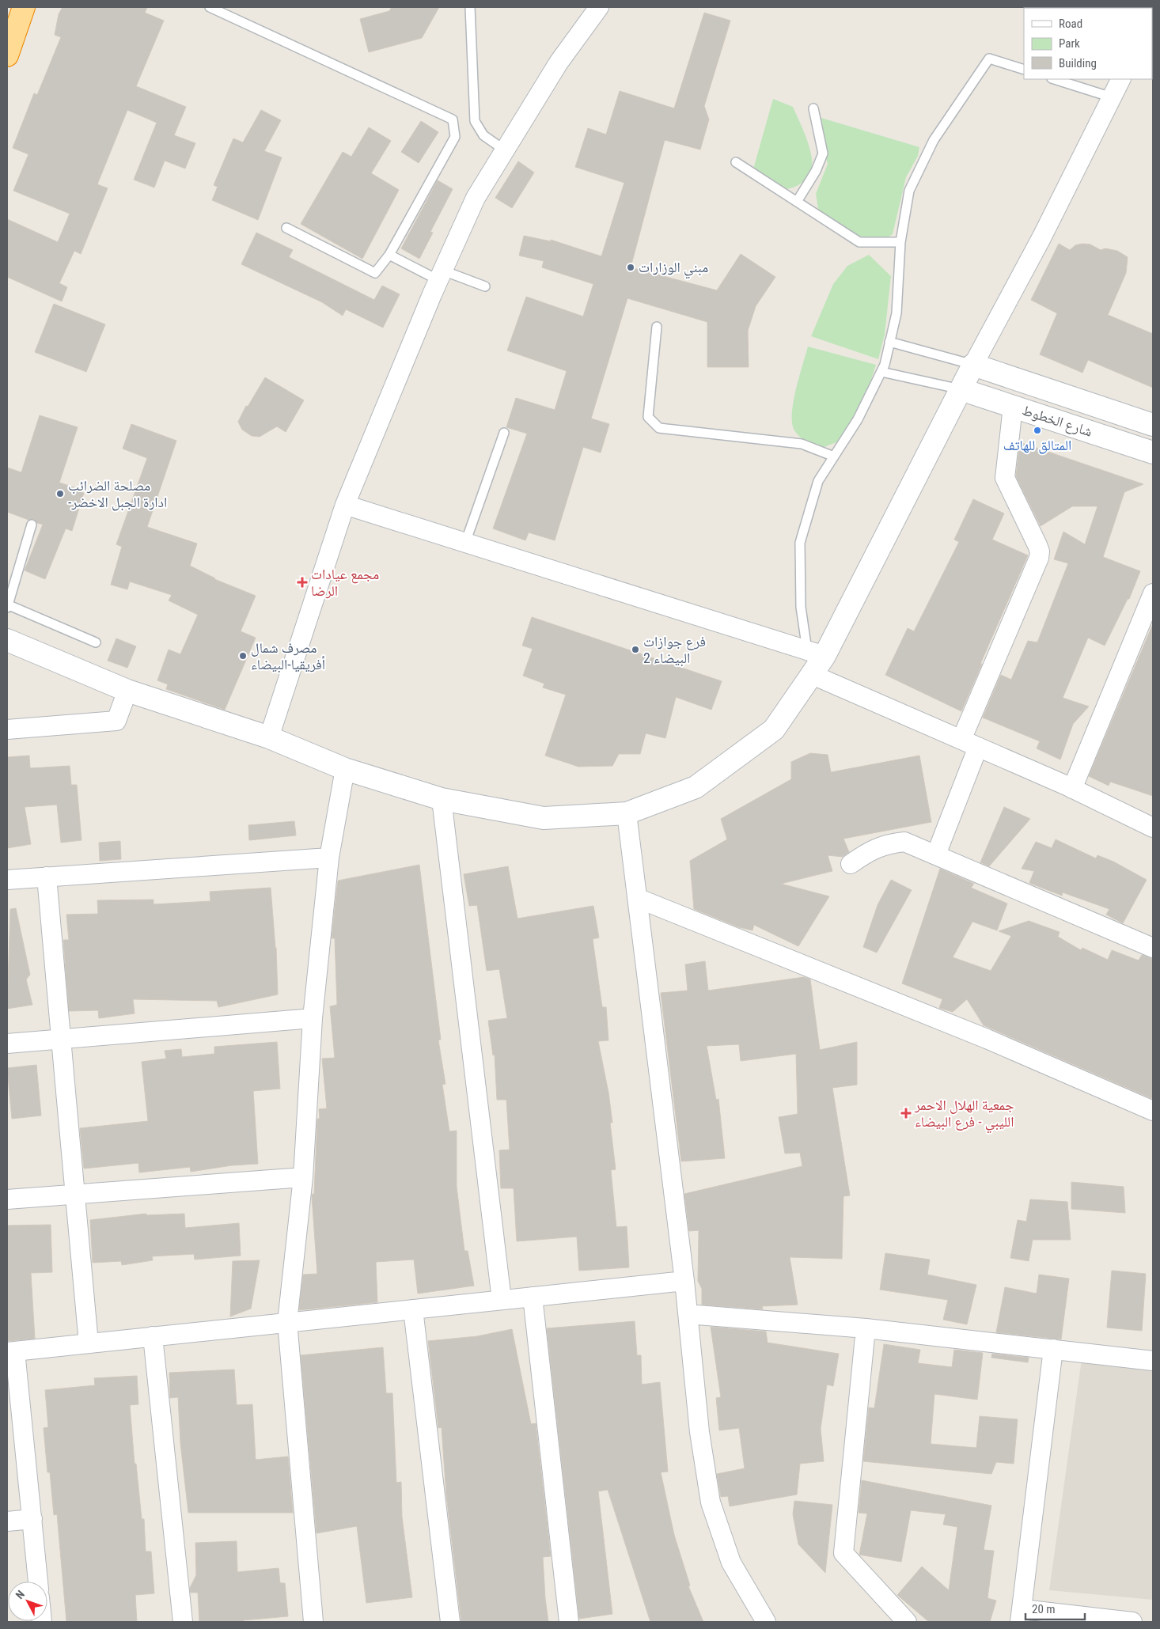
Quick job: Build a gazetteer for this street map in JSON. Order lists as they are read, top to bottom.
{
  "streets": {
    "street": ["شارع الخطوط"]
  },
  "places": {
    "other": [
      "مبني الوزارات",
      "المتالق للهاتف",
      "مصلحة الضرائب -ادارة الجبل الاخضر",
      "فرع جوازات البيضاء 2",
      "مصرف شمال أفريقيا-البيضاء"
    ],
    "health": ["مجمع عيادات الرضا", "جمعية الهلال الاحمر الليبي - فرع البيضاء"]
  },
  "legend": ["Road", "Park", "Building"],
  "scale_bar": "20 m",
  "north": "top left"
}
